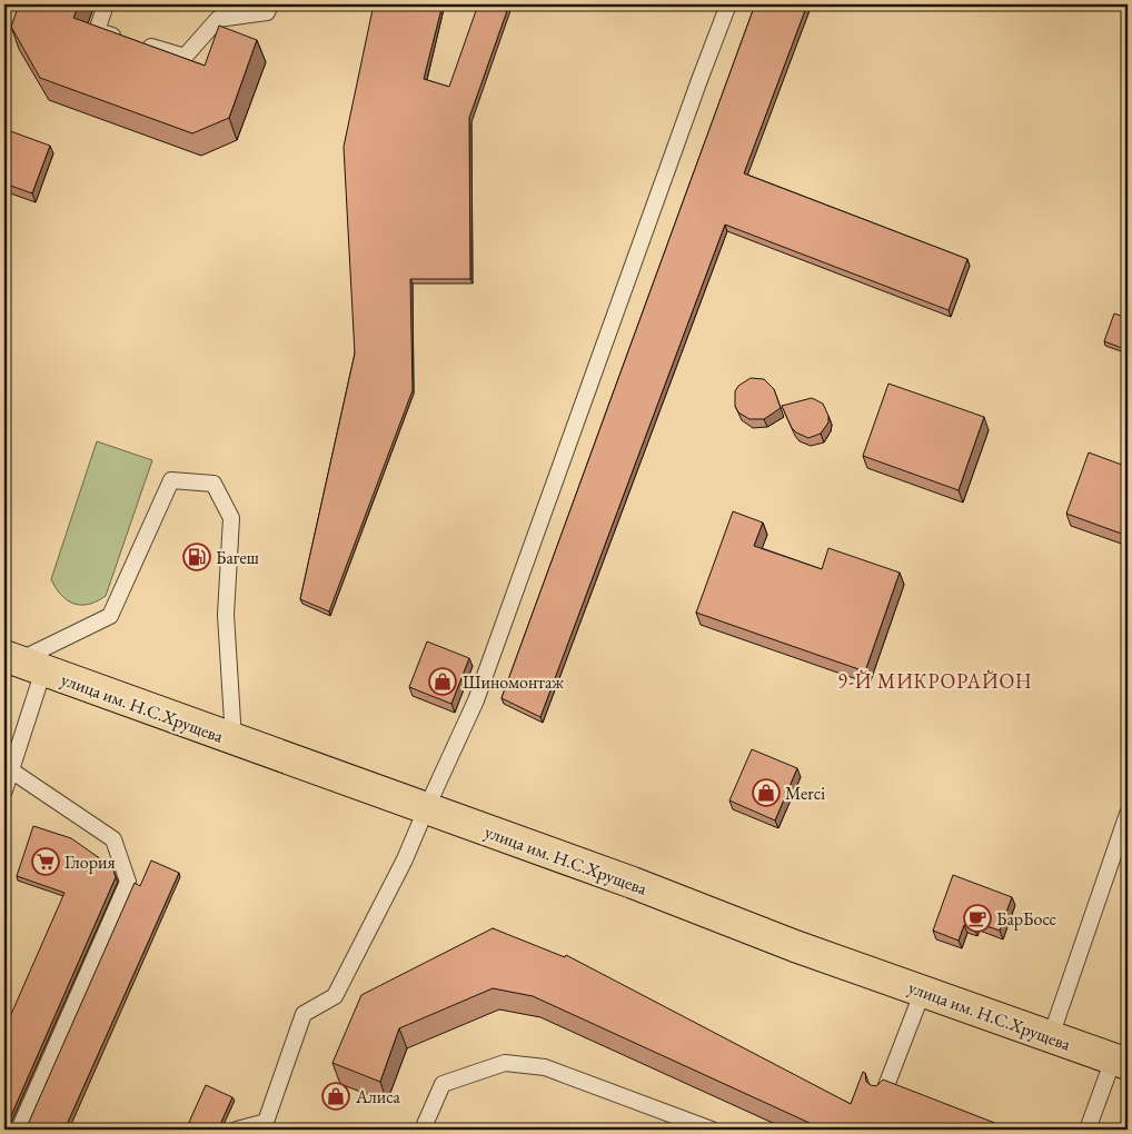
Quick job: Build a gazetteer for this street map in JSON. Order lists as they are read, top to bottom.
{
  "streets": {
    "main road": ["улица им. Н.С.Хрущева"]
  },
  "districts": ["9-Й МИКРОРАЙОН"],
  "places": {
    "fuel station": ["Багеш"],
    "shop": ["Шиномонтаж", "Merci", "Алиса"],
    "supermarket": ["Глория"],
    "cafe": ["БарБосс"]
  }
}
